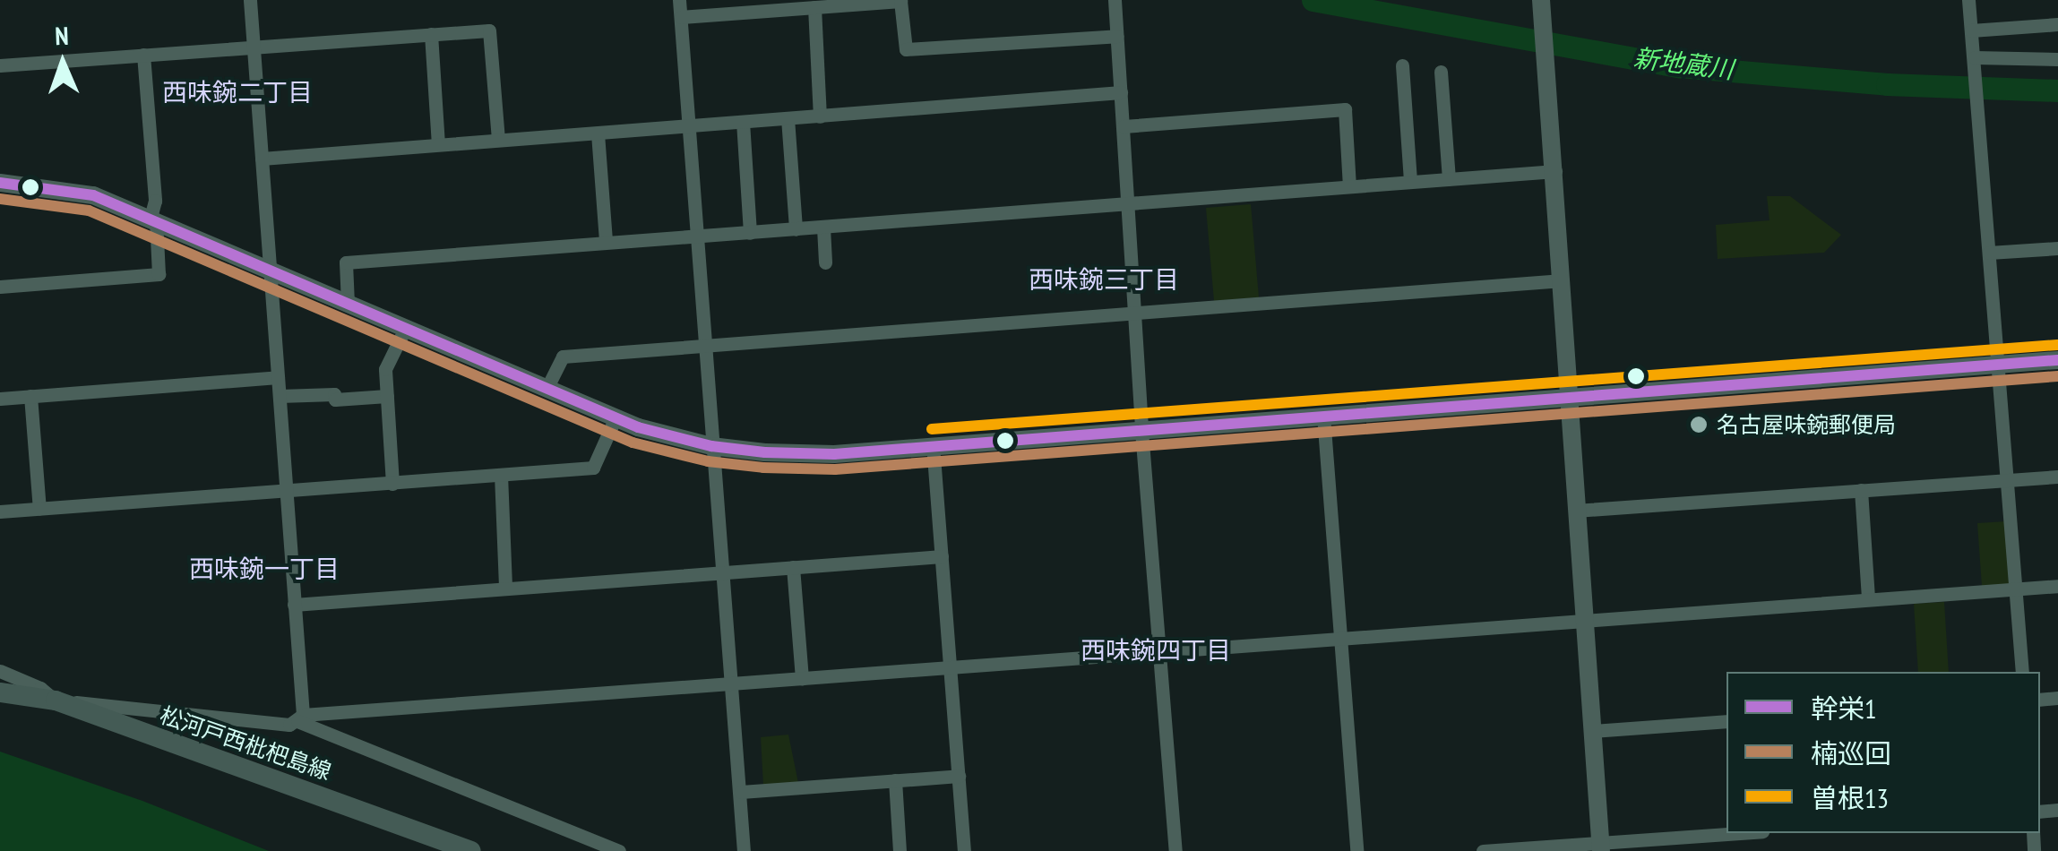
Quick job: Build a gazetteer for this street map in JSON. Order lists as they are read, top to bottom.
{
  "streets": {
    "main road": ["松河戸西枇杷島線"]
  },
  "districts": [
    "西味鋺二丁目",
    "西味鋺三丁目",
    "西味鋺一丁目",
    "西味鋺四丁目"
  ],
  "water": ["新地蔵川"],
  "places": ["名古屋味鋺郵便局"],
  "lines": ["transit line 幹栄1", "transit line 楠巡回", "transit line 曽根13"],
  "legend": ["幹栄1", "楠巡回", "曽根13"],
  "north": "top"
}
